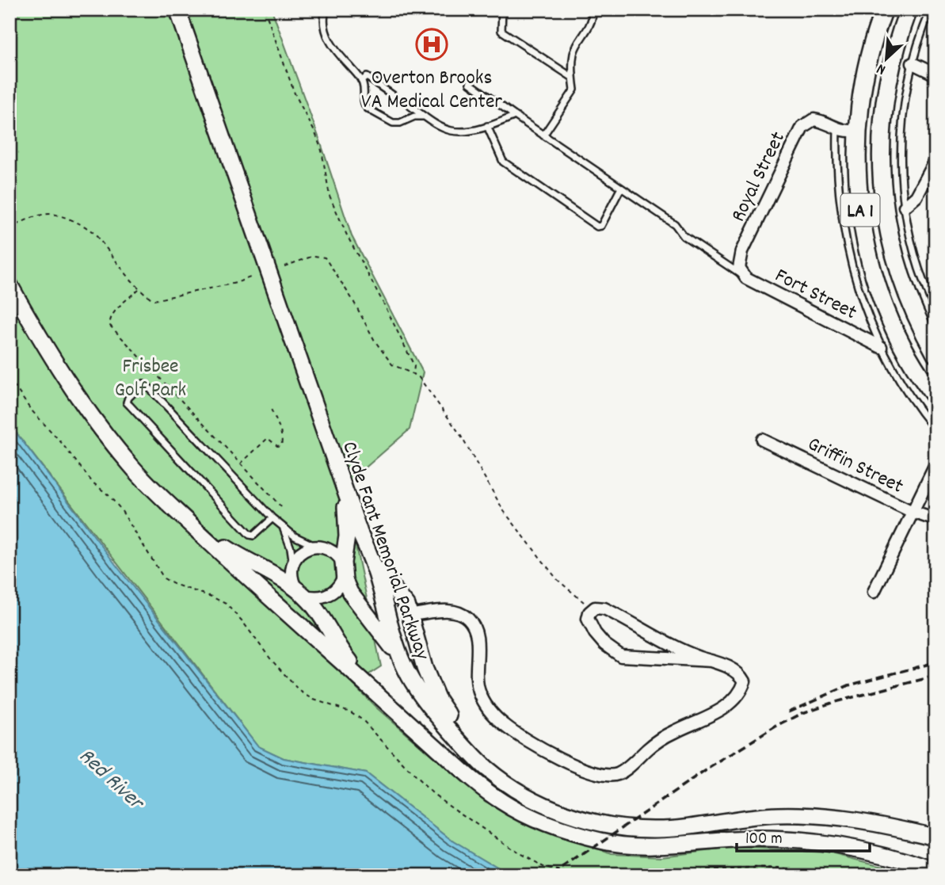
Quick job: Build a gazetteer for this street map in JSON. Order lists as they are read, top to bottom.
{
  "streets": {
    "main road": ["LA 1", "Clyde Fant Memorial Parkway"],
    "street": ["Royal Street", "Fort Street", "Griffin Street"]
  },
  "crossings": [
    ["Royal Street", "LA 1"],
    ["Royal Street", "Fort Street"]
  ],
  "water": ["Red River"],
  "parks": ["Frisbee Golf Park"],
  "places": {
    "hospital": ["Overton Brooks VA Medical Center"]
  },
  "scale_bar": "100 m",
  "north": "bottom left"
}
